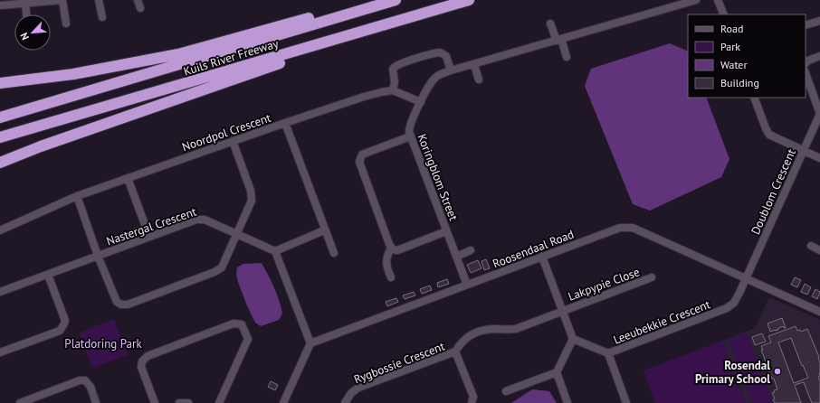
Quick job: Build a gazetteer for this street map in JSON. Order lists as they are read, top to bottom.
{
  "streets": {
    "highway": ["Kuils River Freeway"],
    "street": [
      "Noordpol Crescent",
      "Koringblom Street",
      "Doublom Crescent",
      "Nastergal Crescent",
      "Roosendaal Road",
      "Lakpypie Close",
      "Leeubekkie Crescent",
      "Rygbossie Crescent"
    ]
  },
  "crossings": [
    ["Koringblom Street", "Roosendaal Road"],
    ["Doublom Crescent", "Roosendaal Road"],
    ["Doublom Crescent", "Leeubekkie Crescent"],
    ["Roosendaal Road", "Leeubekkie Crescent"],
    ["Lakpypie Close", "Rygbossie Crescent"]
  ],
  "parks": ["Platdoring Park"],
  "places": ["Rosendal Primary School"],
  "legend": [
    "Road",
    "Park",
    "Water",
    "Building"
  ],
  "north": "bottom left"
}
